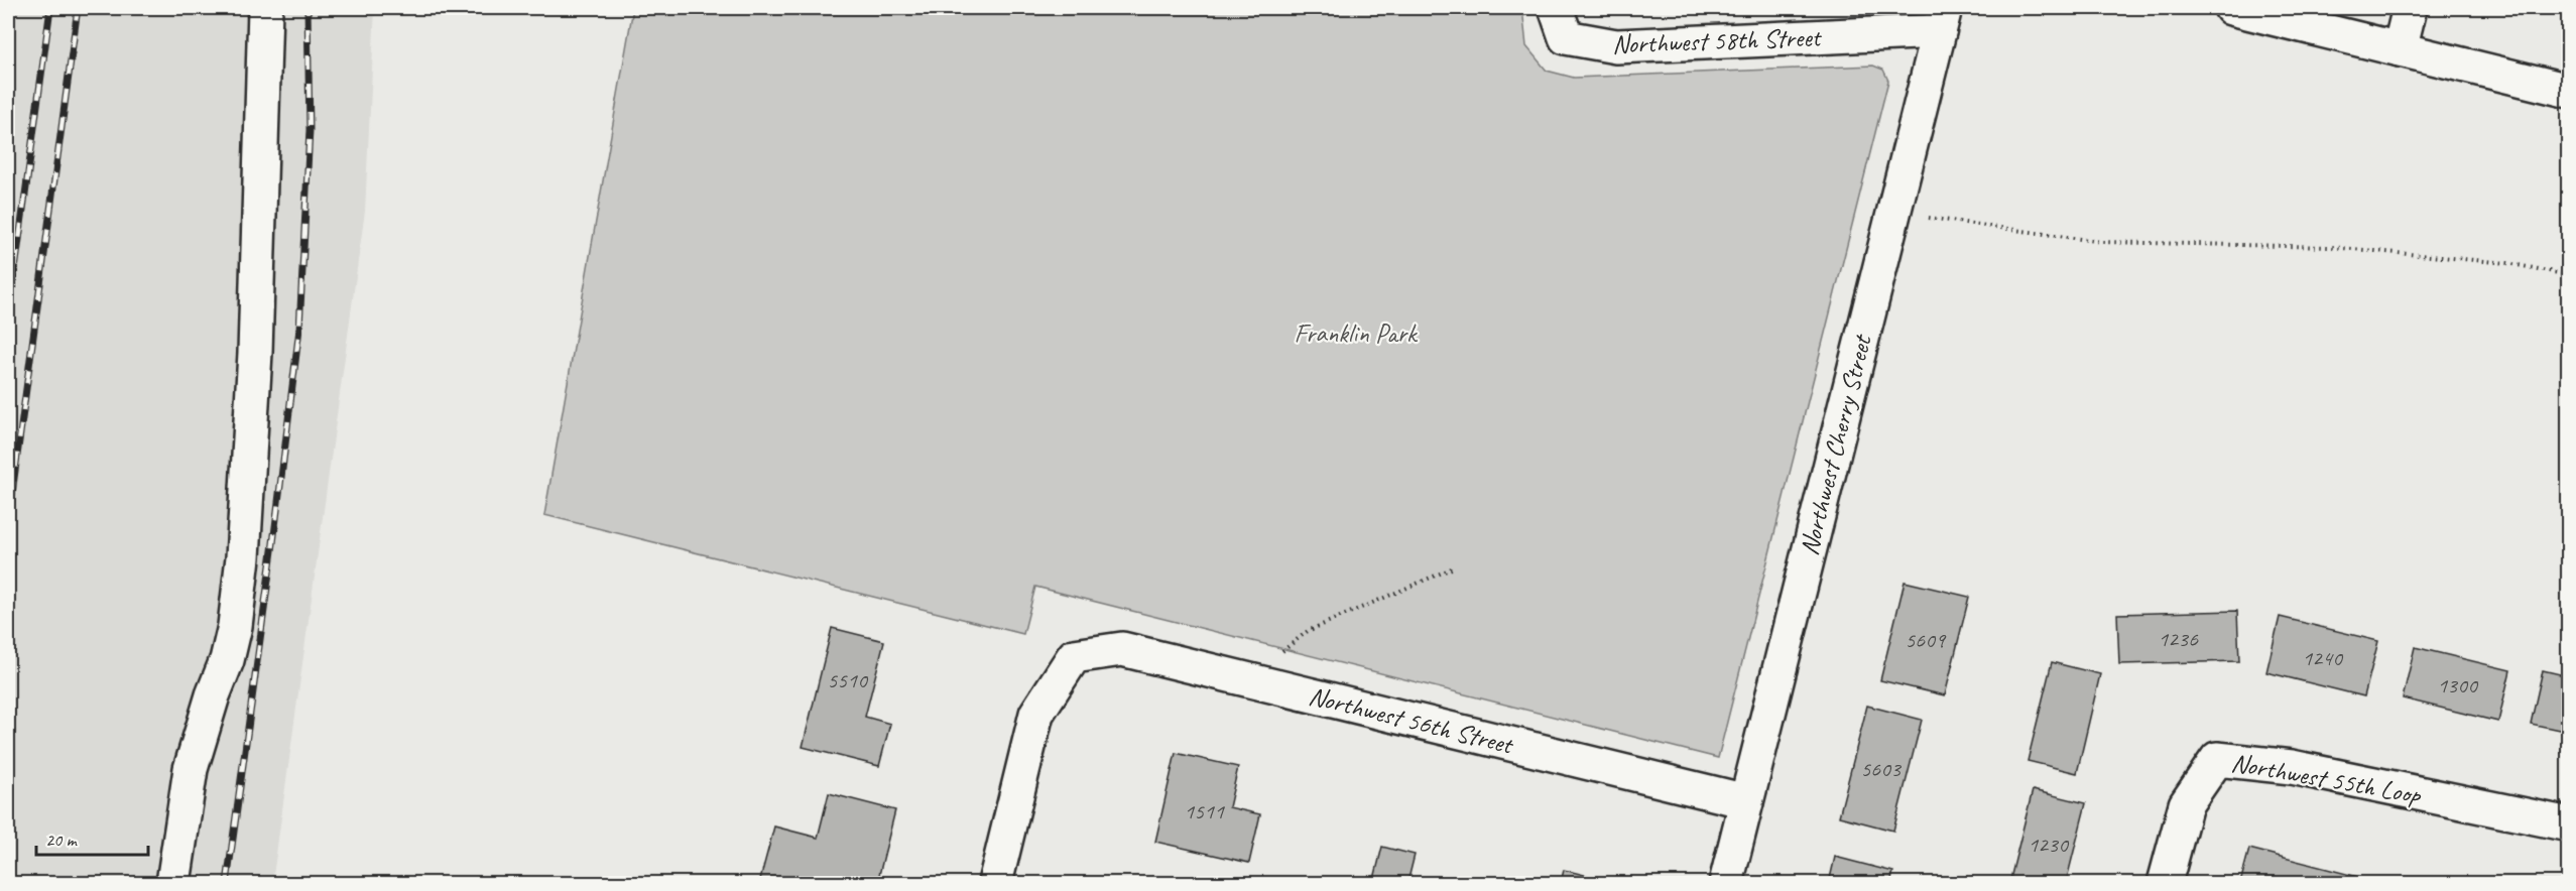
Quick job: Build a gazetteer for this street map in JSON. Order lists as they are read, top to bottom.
{
  "streets": {
    "street": [
      "Northwest 58th Street",
      "Northwest Cherry Street",
      "Northwest 56th Street",
      "Northwest 55th Loop"
    ]
  },
  "crossings": [
    ["Northwest 58th Street", "Northwest Cherry Street"],
    ["Northwest Cherry Street", "Northwest 56th Street"]
  ],
  "parks": ["Franklin Park"],
  "house_numbers": [
    "1236",
    "5609",
    "1240",
    "5510",
    "1300",
    "5603",
    "1511",
    "1230"
  ],
  "scale_bar": "20 m"
}
